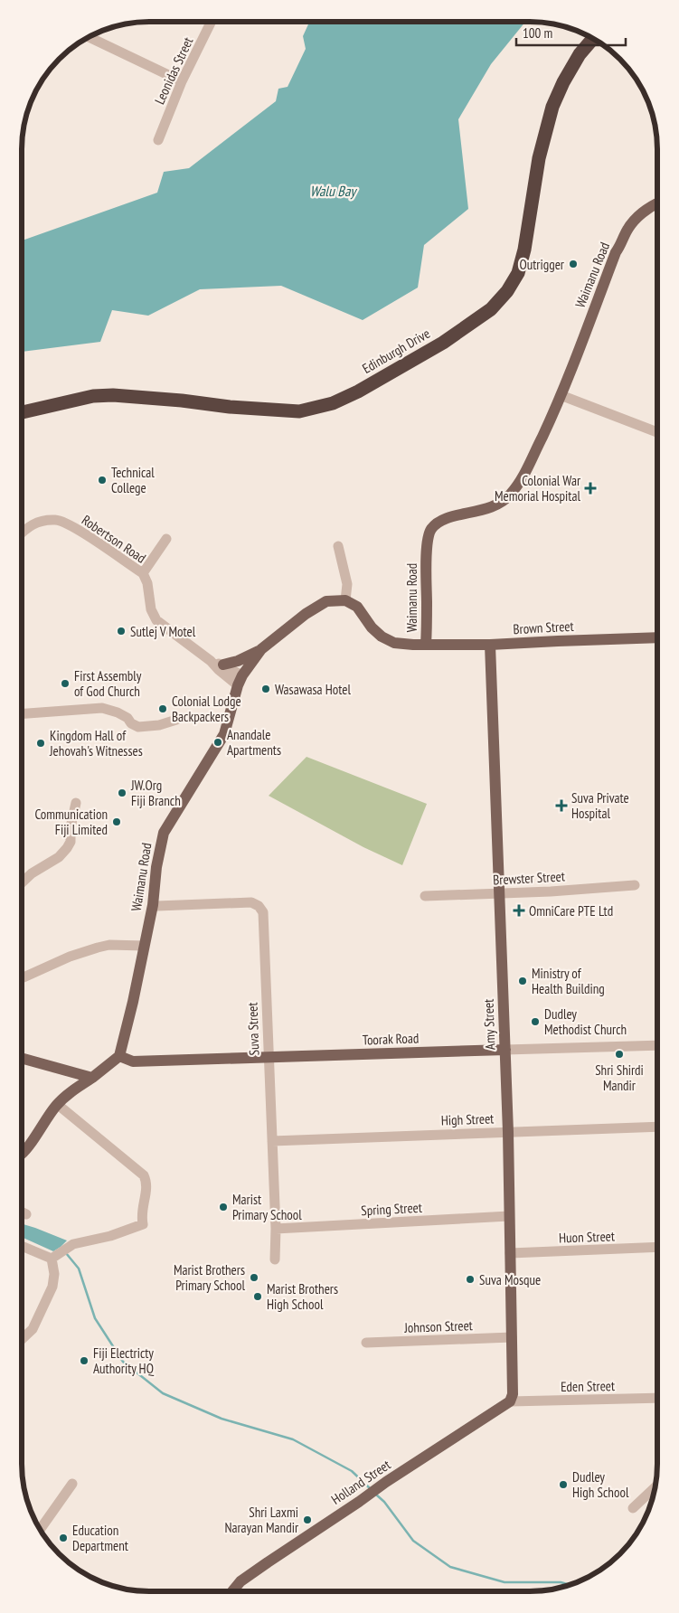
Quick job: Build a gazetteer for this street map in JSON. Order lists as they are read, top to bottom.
{
  "streets": {
    "highway": ["Edinburgh Drive"],
    "main road": [
      "Waimanu Road",
      "Brown Street",
      "Amy Street",
      "Toorak Road",
      "Holland Street"
    ],
    "street": [
      "Leonidas Street",
      "Robertson Road",
      "Brewster Street",
      "Suva Street",
      "High Street",
      "Spring Street",
      "Huon Street",
      "Johnson Street",
      "Eden Street"
    ]
  },
  "crossings": [
    ["Waimanu Road", "Robertson Road"],
    ["Waimanu Road", "Brown Street"],
    ["Waimanu Road", "Suva Street"],
    ["Waimanu Road", "Toorak Road"],
    ["Brown Street", "Amy Street"],
    ["Brewster Street", "Amy Street"],
    ["Amy Street", "Toorak Road"],
    ["Amy Street", "High Street"],
    ["Amy Street", "Spring Street"],
    ["Amy Street", "Huon Street"],
    ["Amy Street", "Johnson Street"],
    ["Amy Street", "Eden Street"],
    ["Amy Street", "Holland Street"],
    ["Suva Street", "Toorak Road"],
    ["Suva Street", "High Street"],
    ["Suva Street", "Spring Street"],
    ["Eden Street", "Holland Street"]
  ],
  "water": ["Walu Bay"],
  "places": {
    "other": [
      "Outrigger",
      "Technical College",
      "Sutlej V Motel",
      "First Assembly of God Church",
      "Wasawasa Hotel",
      "Colonial Lodge Backpackers",
      "Anandale Apartments",
      "Kingdom Hall of Jehovah's Witnesses",
      "JW.Org Fiji Branch",
      "Communication Fiji Limited",
      "Ministry of Health Building",
      "Dudley Methodist Church",
      "Shri Shirdi Mandir",
      "Marist Primary School",
      "Marist Brothers Primary School",
      "Suva Mosque",
      "Marist Brothers High School",
      "Fiji Electricty Authority HQ",
      "Dudley High School",
      "Shri Laxmi Narayan Mandir",
      "Education Department"
    ],
    "health": ["Colonial War Memorial Hospital", "Suva Private Hospital", "OmniCare PTE Ltd"]
  },
  "scale_bar": "100 m"
}
